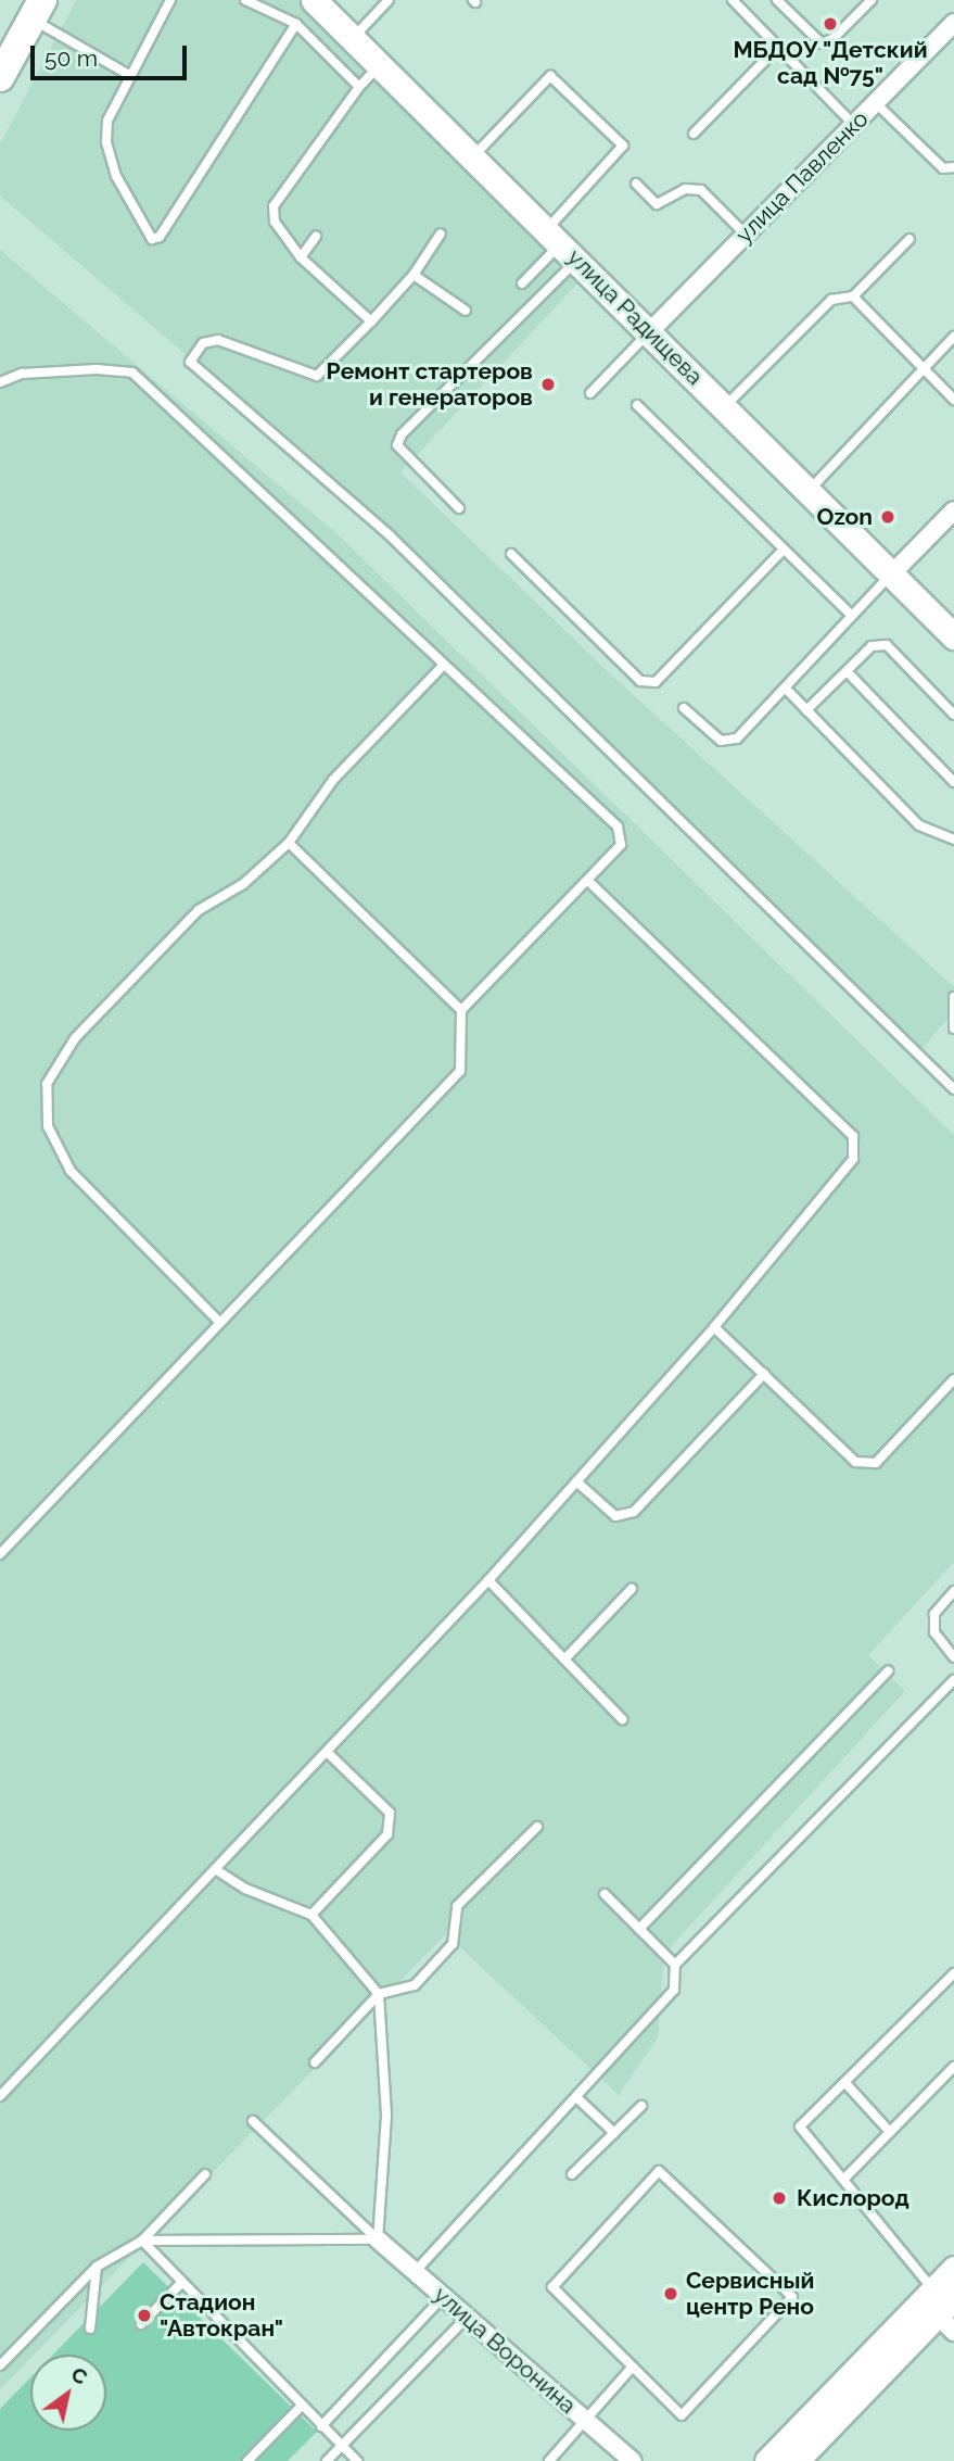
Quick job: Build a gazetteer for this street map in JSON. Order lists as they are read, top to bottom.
{
  "streets": {
    "street": ["улица Павленко", "улица Радищева", "улица Воронина"]
  },
  "crossings": [
    ["улица Павленко", "улица Радищева"]
  ],
  "places": [
    "МБДОУ \"Детский сад №75\"",
    "Ремонт стартеров и генераторов",
    "Ozon",
    "Кислород",
    "Сервисный центр Рено",
    "Стадион \"Автокран\""
  ],
  "scale_bar": "50 m",
  "north": "top right"
}
